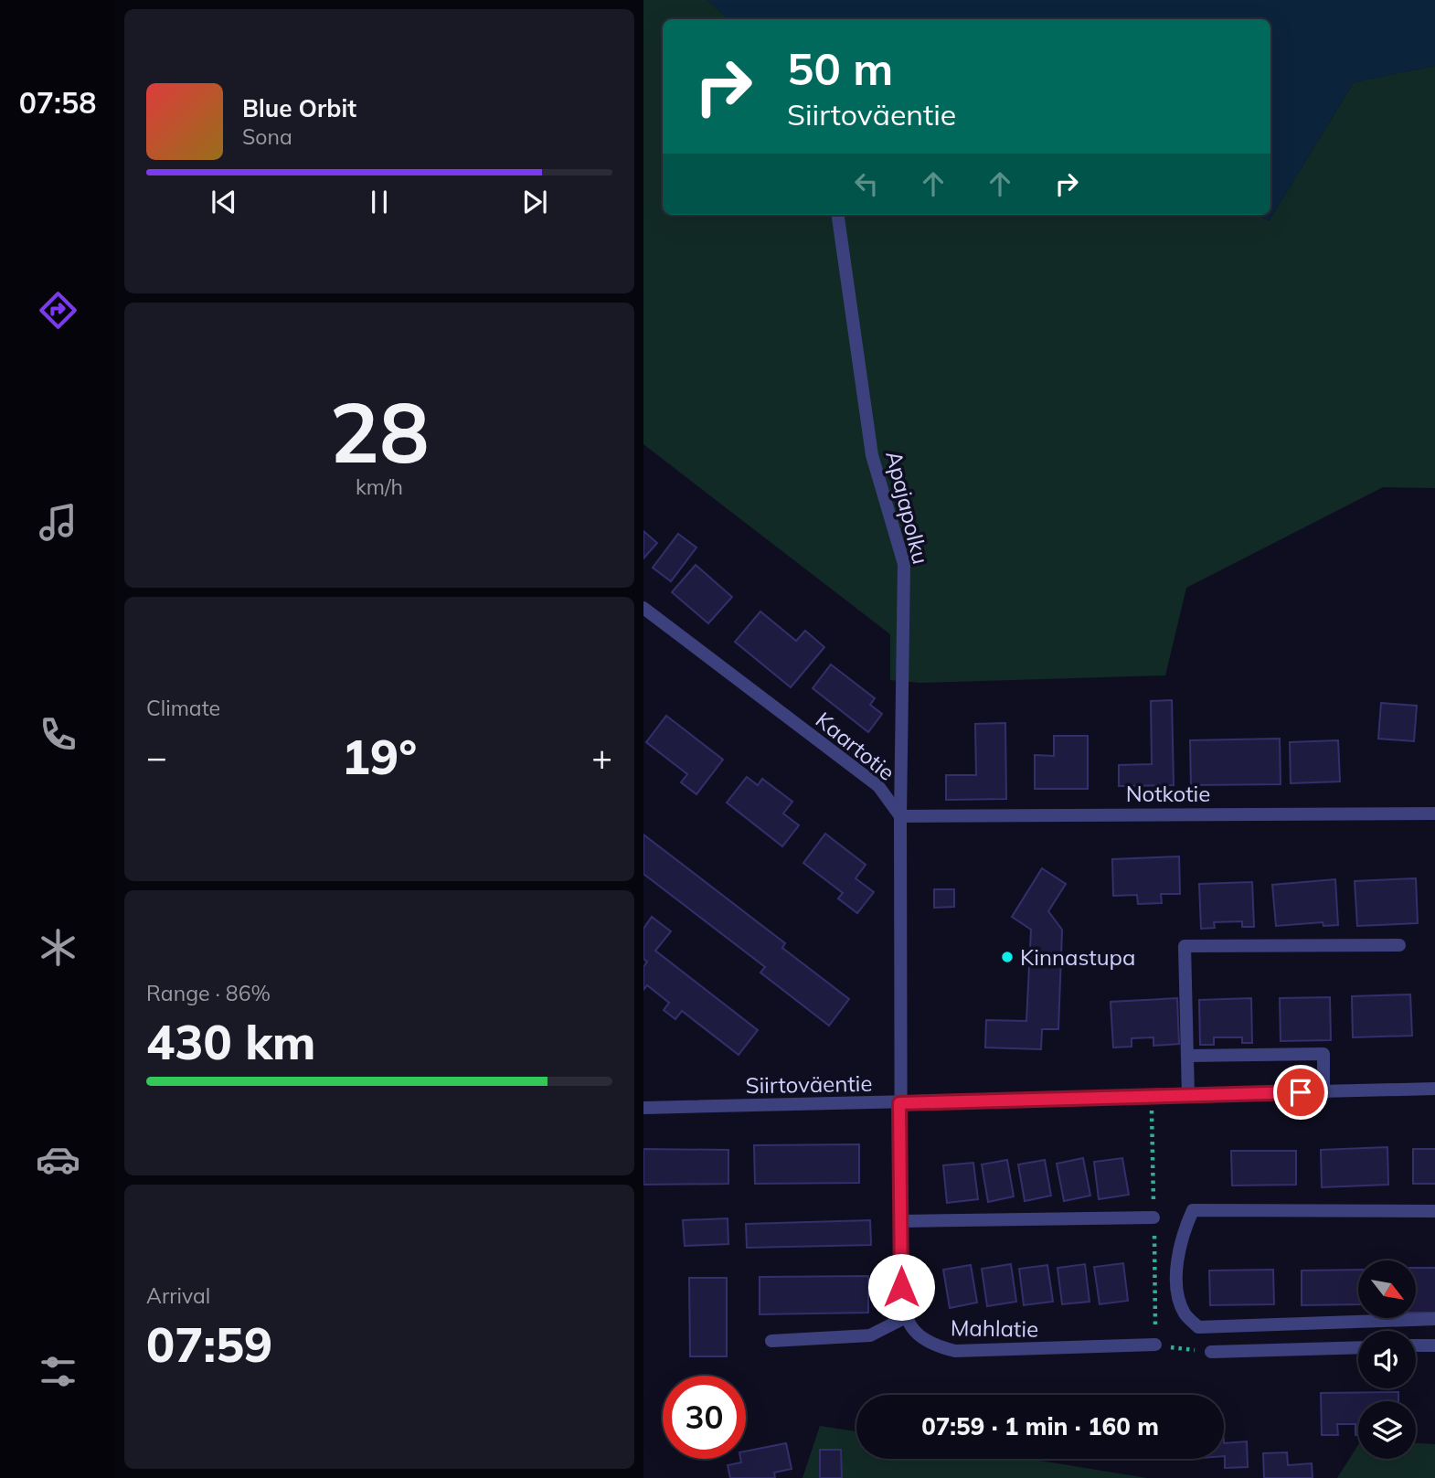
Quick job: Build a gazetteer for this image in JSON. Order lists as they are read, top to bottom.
{
  "streets": {
    "street": [
      "Apajapolku",
      "Kaartotie",
      "Notkotie",
      "Siirtoväentie",
      "Mahlatie"
    ]
  },
  "crossings": [
    ["Apajapolku", "Kaartotie"],
    ["Apajapolku", "Notkotie"],
    ["Kaartotie", "Notkotie"]
  ],
  "places": ["Kinnastupa"],
  "north": "bottom right",
  "page": {
    "tabs": "07:58",
    "turn": ["50 m", "Siirtoväentie"],
    "song": ["Blue Orbit", "Sona"],
    "tile": [
      ["28", "km/h"],
      "Climate",
      ["Range · 86%", "430 km"],
      ["Arrival", "07:59"]
    ],
    "heat": ["−", "19°", "+"],
    "limit": "30",
    "trip": "07:59 · 1 min · 160 m"
  }
}
